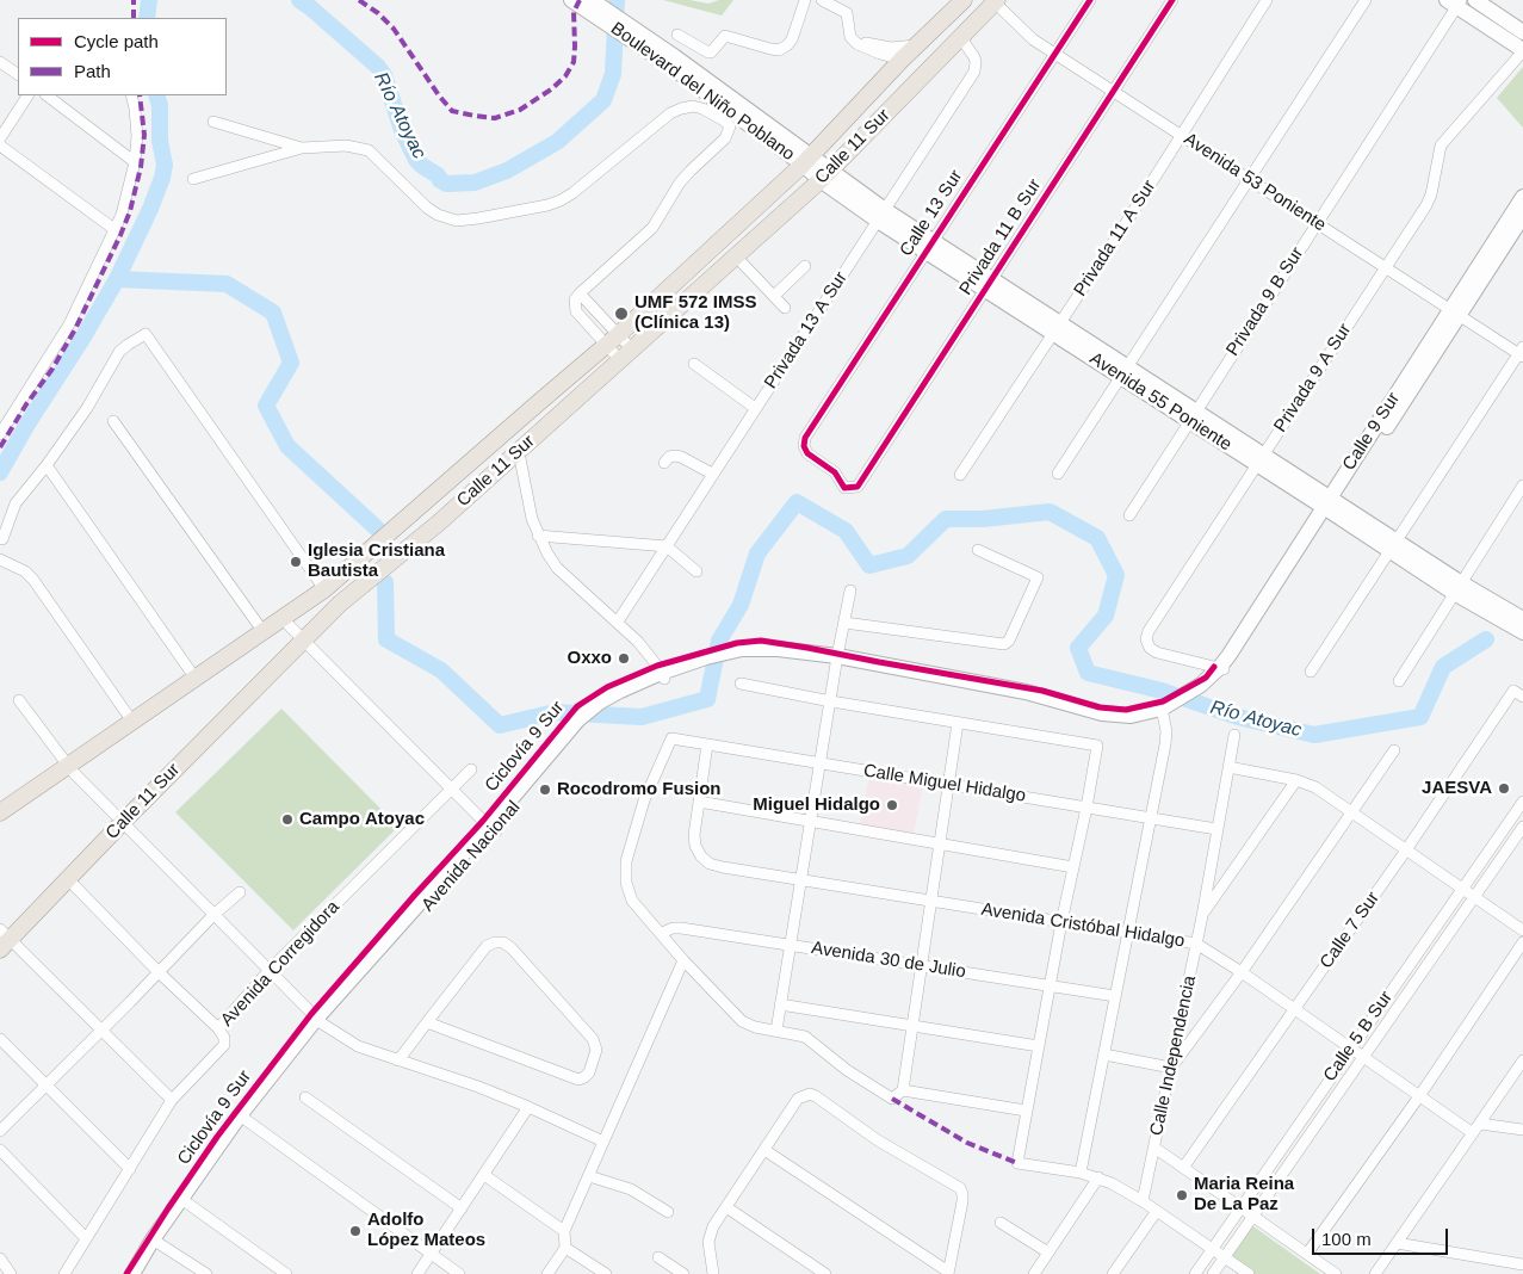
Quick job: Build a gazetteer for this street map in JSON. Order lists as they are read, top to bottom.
{
  "streets": {
    "main road": [
      "Boulevard del Niño Poblano",
      "Calle 11 Sur",
      "Avenida 55 Poniente",
      "Calle 9 Sur",
      "Avenida Nacional"
    ],
    "street": [
      "Avenida 53 Poniente",
      "Calle 13 Sur",
      "Privada 11 B Sur",
      "Privada 11 A Sur",
      "Privada 9 B Sur",
      "Privada 13 A Sur",
      "Privada 9 A Sur",
      "Calle Miguel Hidalgo",
      "Avenida Cristóbal Hidalgo",
      "Calle 7 Sur",
      "Avenida 30 de Julio",
      "Avenida Corregidora",
      "Calle 5 B Sur",
      "Calle Independencia"
    ],
    "cycle path": ["Ciclovía 9 Sur"]
  },
  "crossings": [
    ["Boulevard del Niño Poblano", "Calle 11 Sur"],
    ["Boulevard del Niño Poblano", "Avenida 55 Poniente"],
    ["Calle 11 Sur", "Avenida 53 Poniente"],
    ["Calle 11 Sur", "Privada 13 A Sur"],
    ["Calle 11 Sur", "Avenida 55 Poniente"],
    ["Avenida 53 Poniente", "Calle 13 Sur"],
    ["Avenida 53 Poniente", "Privada 11 B Sur"],
    ["Avenida 53 Poniente", "Privada 11 A Sur"],
    ["Avenida 53 Poniente", "Privada 9 B Sur"],
    ["Avenida 53 Poniente", "Privada 9 A Sur"],
    ["Avenida 53 Poniente", "Calle 9 Sur"],
    ["Calle 13 Sur", "Privada 11 B Sur"],
    ["Calle 13 Sur", "Avenida 55 Poniente"],
    ["Privada 11 B Sur", "Avenida 55 Poniente"],
    ["Privada 11 A Sur", "Avenida 55 Poniente"],
    ["Privada 9 B Sur", "Avenida 55 Poniente"],
    ["Privada 13 A Sur", "Avenida 55 Poniente"],
    ["Privada 9 A Sur", "Avenida 55 Poniente"],
    ["Privada 9 A Sur", "Calle 9 Sur"],
    ["Privada 9 A Sur", "Avenida Nacional"],
    ["Avenida 55 Poniente", "Calle 9 Sur"],
    ["Calle 9 Sur", "Avenida Nacional"],
    ["Calle Miguel Hidalgo", "Avenida 30 de Julio"],
    ["Calle Miguel Hidalgo", "Calle Independencia"],
    ["Avenida Cristóbal Hidalgo", "Calle 7 Sur"],
    ["Avenida Cristóbal Hidalgo", "Calle 5 B Sur"],
    ["Avenida Cristóbal Hidalgo", "Calle Independencia"]
  ],
  "water": ["Río Atoyac"],
  "places": [
    "UMF 572 IMSS (Clínica 13)",
    "Iglesia Cristiana Bautista",
    "Oxxo",
    "JAESVA",
    "Rocodromo Fusion",
    "Miguel Hidalgo",
    "Campo Atoyac",
    "Maria Reina De La Paz",
    "Adolfo López Mateos"
  ],
  "legend": ["Cycle path", "Path"],
  "scale_bar": "100 m"
}
